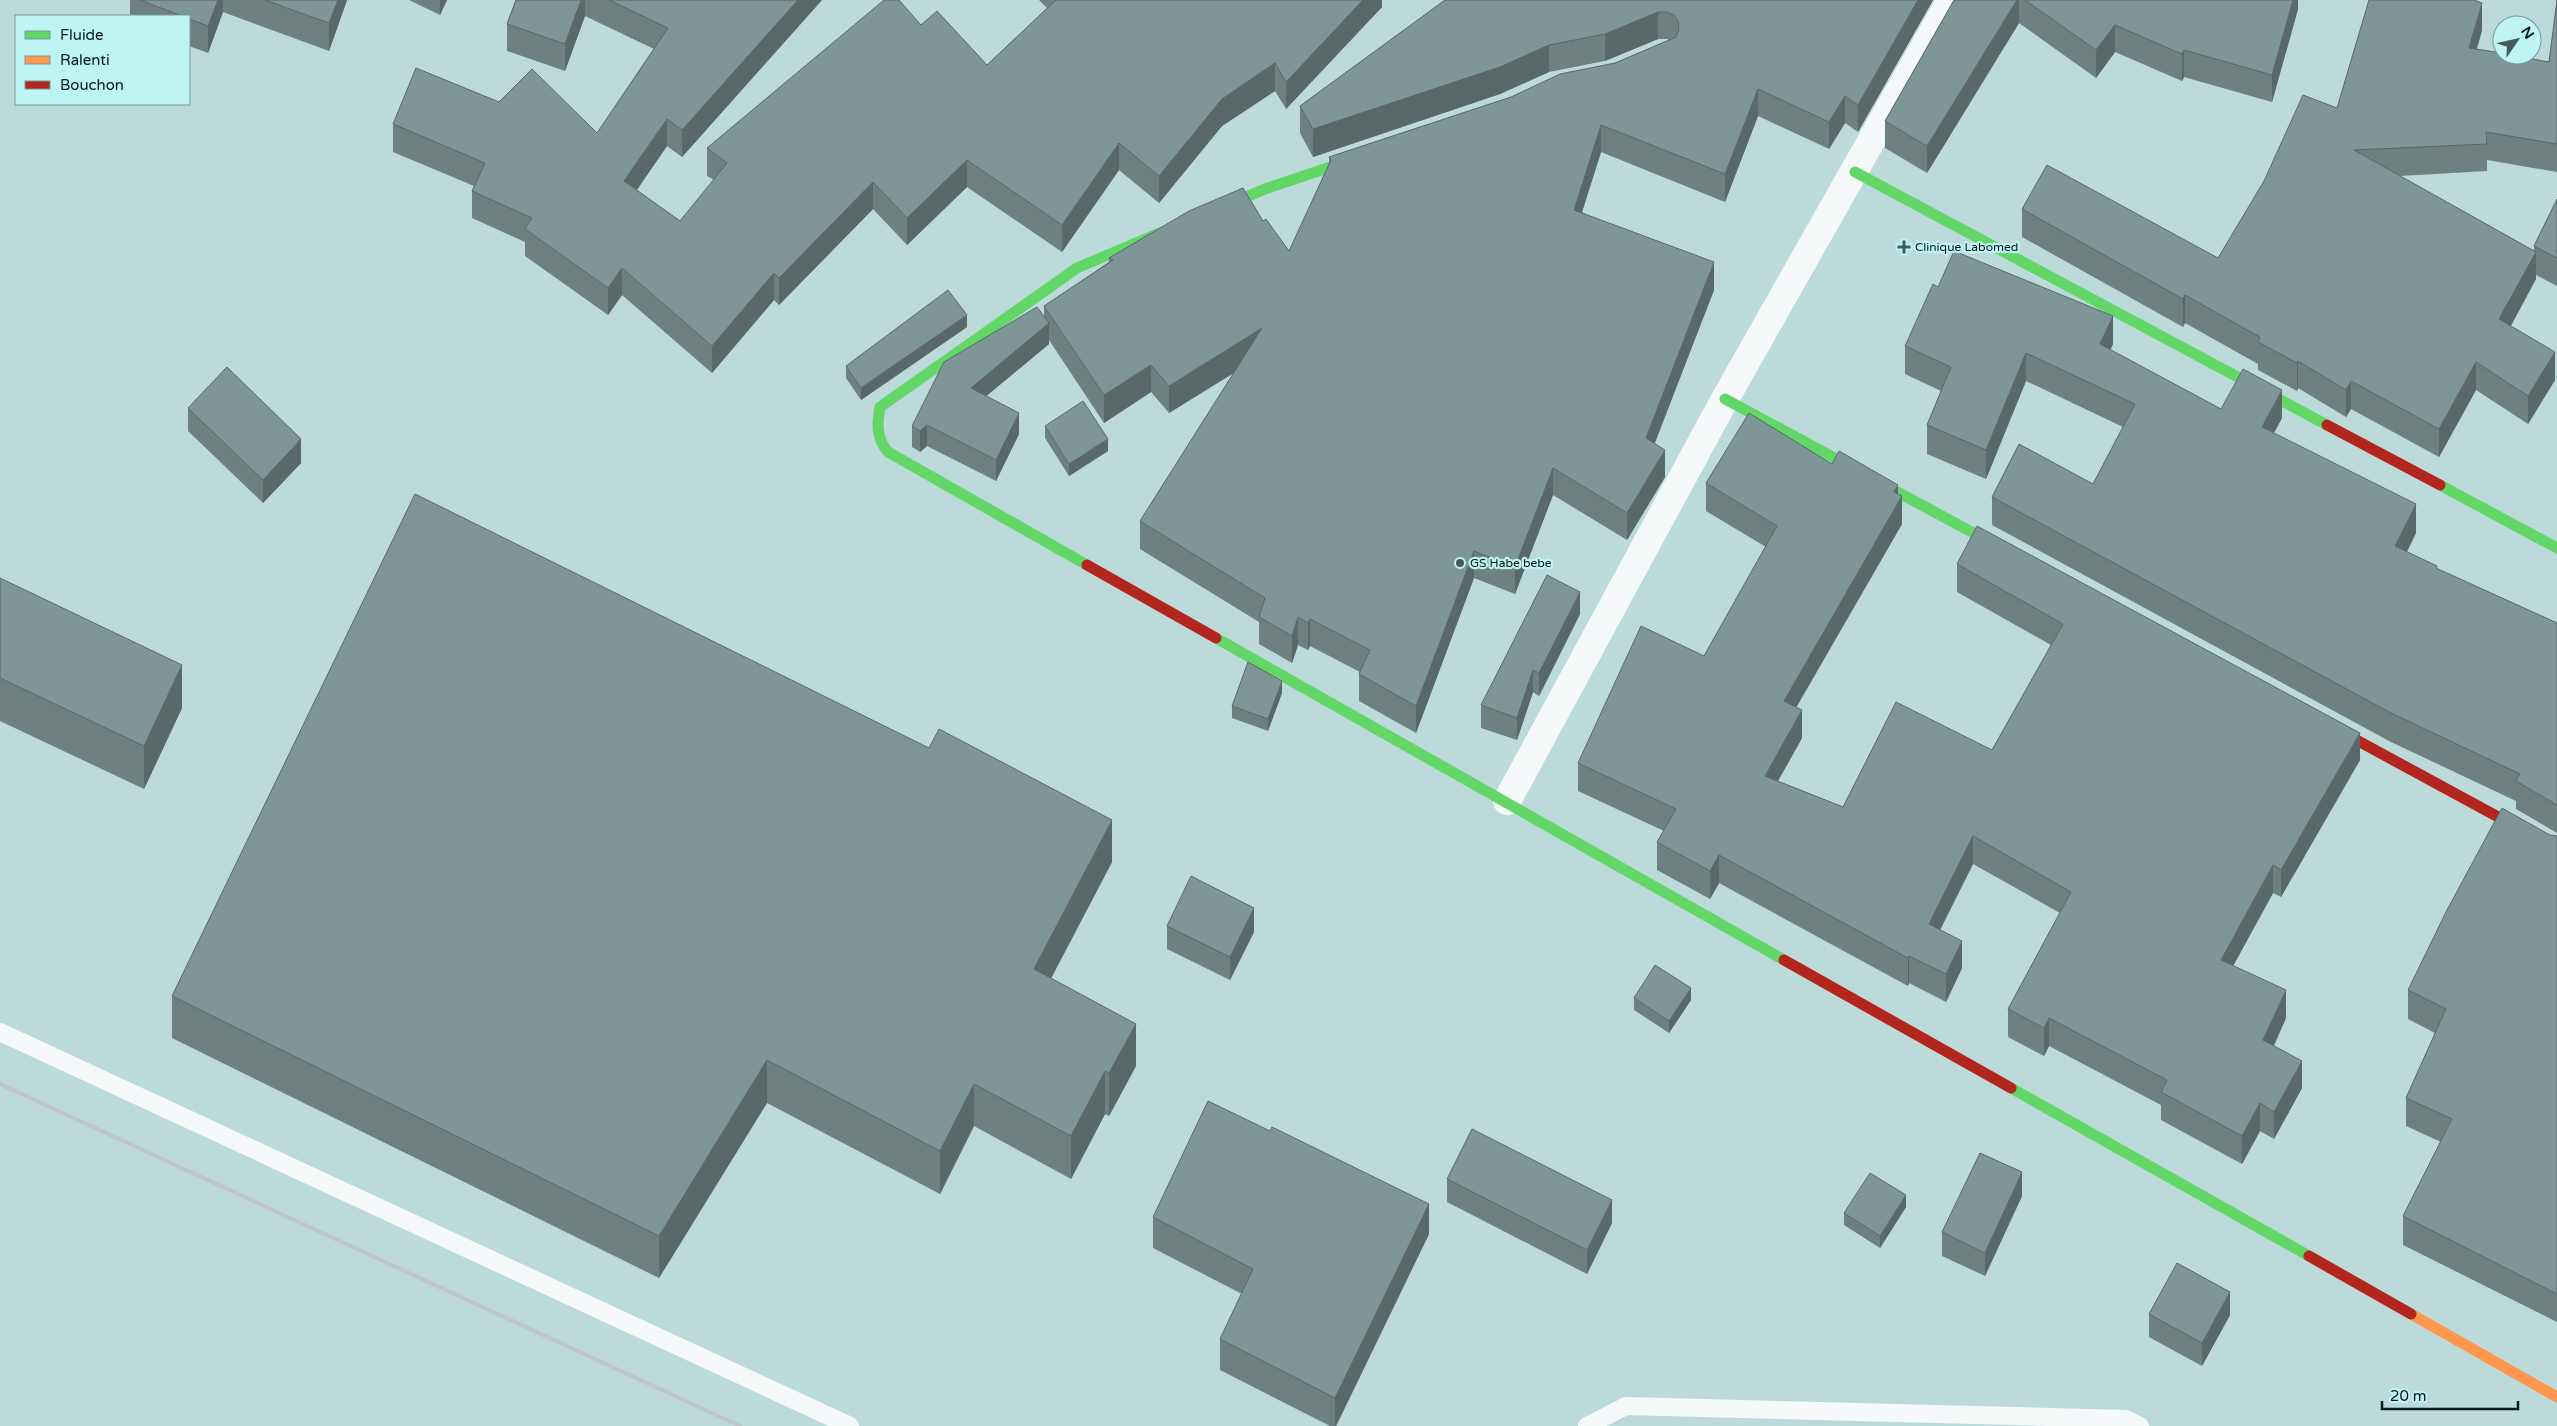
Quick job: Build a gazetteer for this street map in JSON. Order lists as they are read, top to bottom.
{
  "places": {
    "health": ["Clinique Labomed"],
    "other": ["GS Habe bebe"]
  },
  "legend": ["Fluide", "Ralenti", "Bouchon"],
  "scale_bar": "20 m",
  "north": "top right"
}
